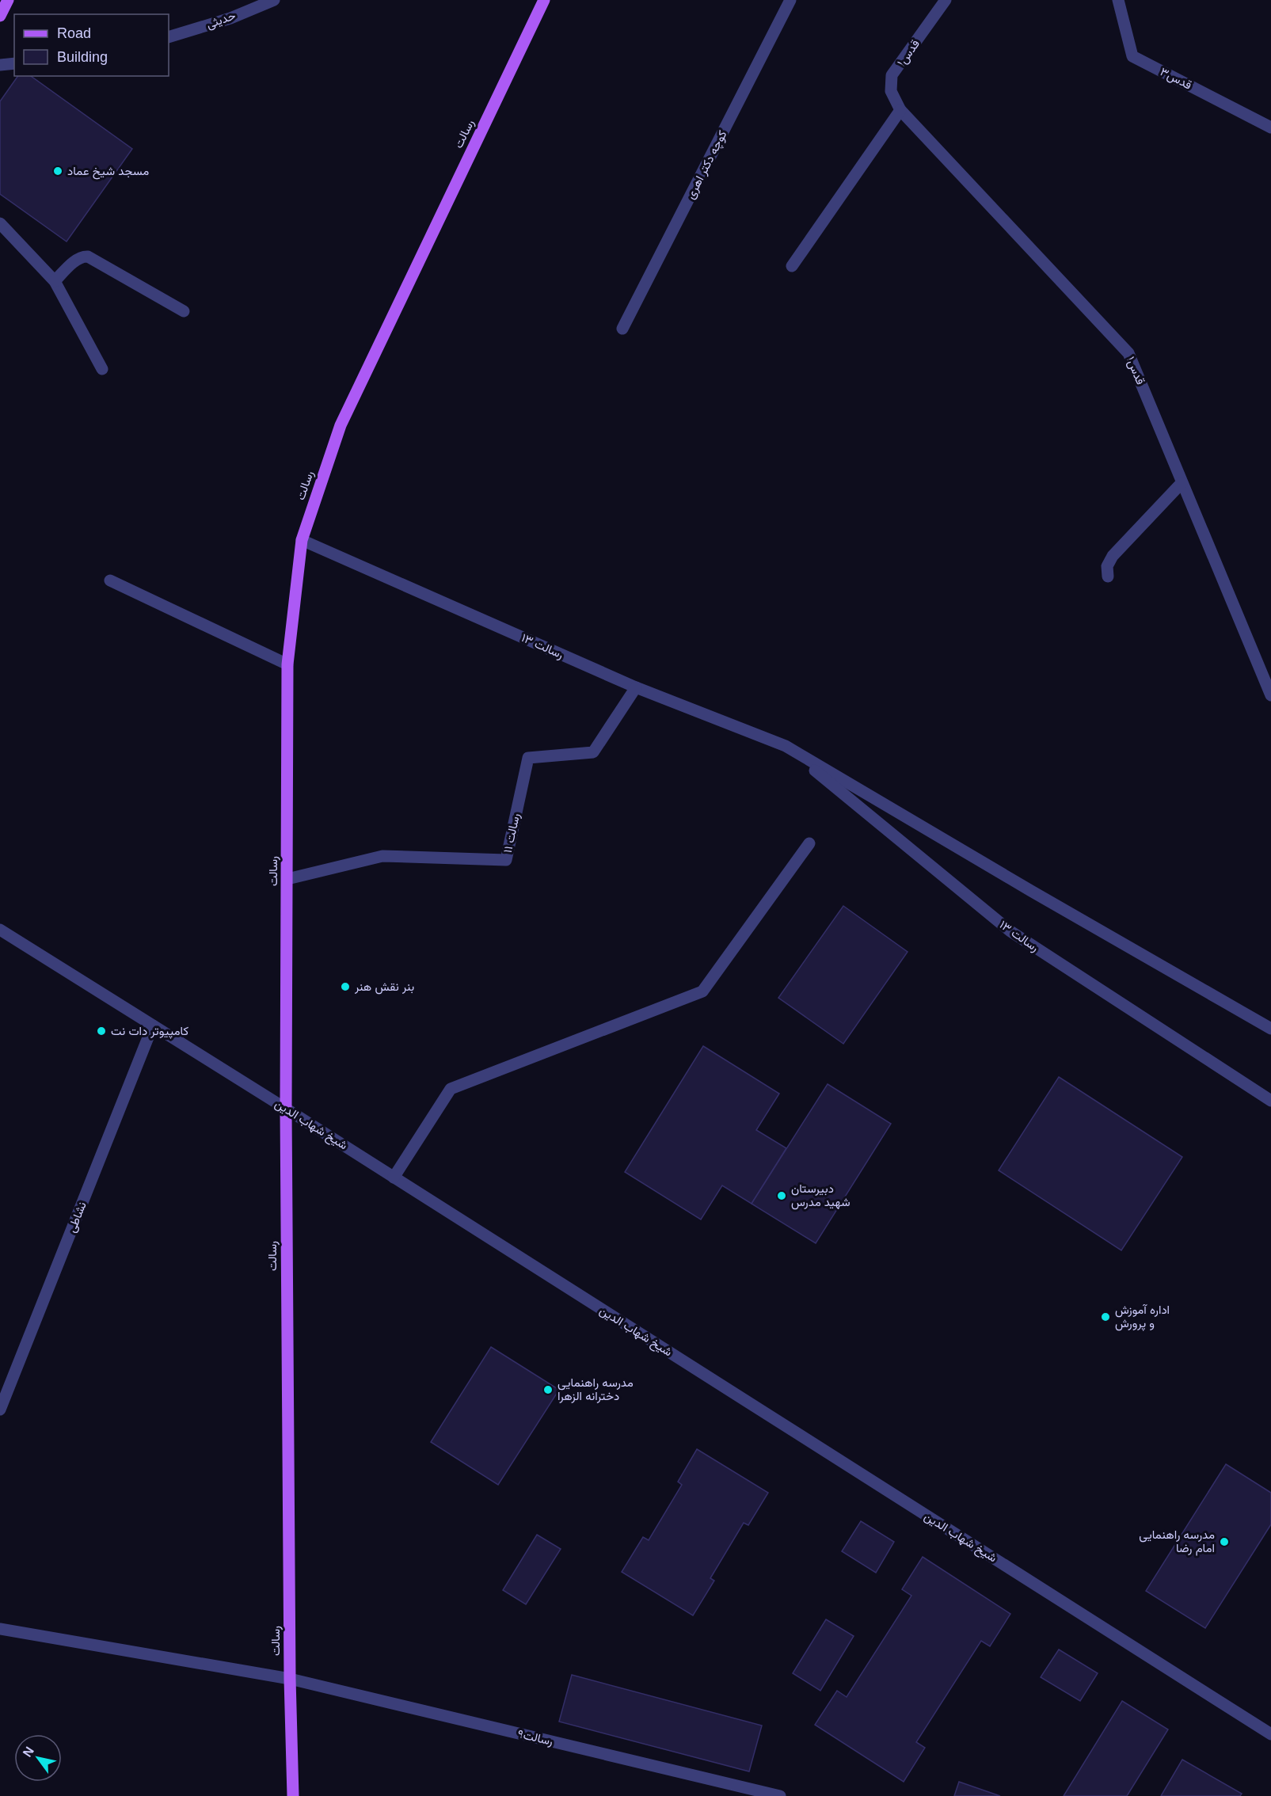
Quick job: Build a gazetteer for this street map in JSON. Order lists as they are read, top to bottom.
{
  "streets": {
    "main road": ["رسالت"],
    "street": [
      "حدیثی",
      "قدس۱",
      "قدس۳",
      "کوچه دکتر اهری",
      "رسالت ۱۳",
      "رسالت ۱۱",
      "شیخ شهاب الدین",
      "نشاطی",
      "رسالت۹"
    ]
  },
  "crossings": [
    ["رسالت", "رسالت ۱۳"],
    ["رسالت", "رسالت ۱۱"],
    ["رسالت", "شیخ شهاب الدین"],
    ["رسالت", "رسالت۹"],
    ["رسالت ۱۳", "رسالت ۱۱"],
    ["شیخ شهاب الدین", "نشاطی"]
  ],
  "places": [
    "مسجد شیخ عماد",
    "بنر نقش هنر",
    "کامپیوتر دات نت",
    "دبیرستان شهید مدرس",
    "اداره آموزش و پرورش",
    "مدرسه راهنمایی دخترانه الزهرا",
    "مدرسه راهنمایی امام رضا"
  ],
  "legend": ["Road", "Building"],
  "north": "top left"
}
